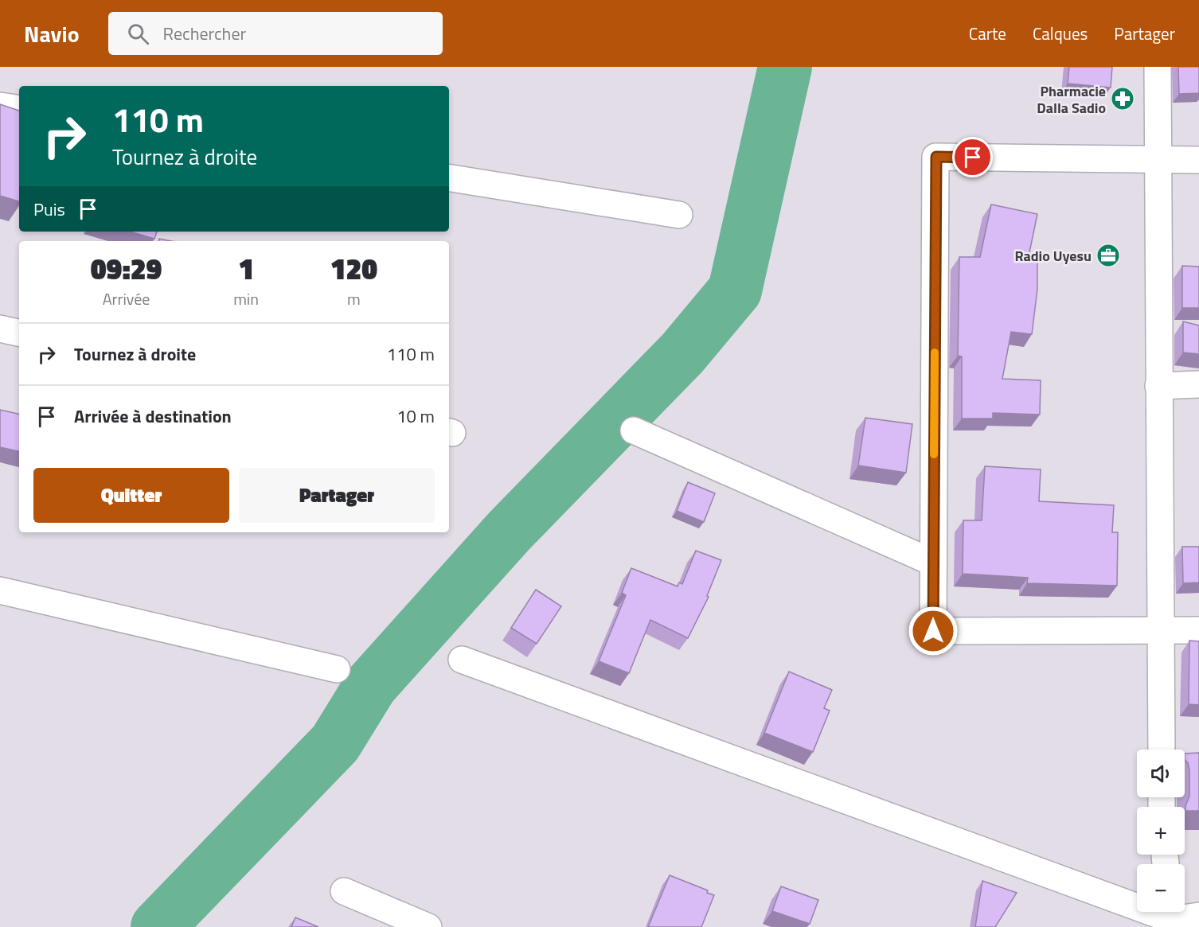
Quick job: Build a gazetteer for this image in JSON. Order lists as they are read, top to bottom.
{
  "places": {
    "pharmacy": ["Pharmacie Dalla Sadio"],
    "office": ["Radio Uyesu"]
  },
  "page": {
    "header": "Navio",
    "search": "Rechercher",
    "nav": ["Carte", "Calques", "Partager"],
    "turn": ["110 m", "Tournez à droite"],
    "then": "Puis",
    "eta": [
      "09:29",
      "Arrivée",
      "1",
      "min",
      "120",
      "m"
    ],
    "list": [
      {
        "name": "Tournez à droite",
        "value": "110 m"
      },
      {
        "name": "Arrivée à destination",
        "value": "10 m"
      }
    ],
    "buttons": ["Quitter", "Partager"],
    "map_buttons": ["+", "−"]
  }
}
